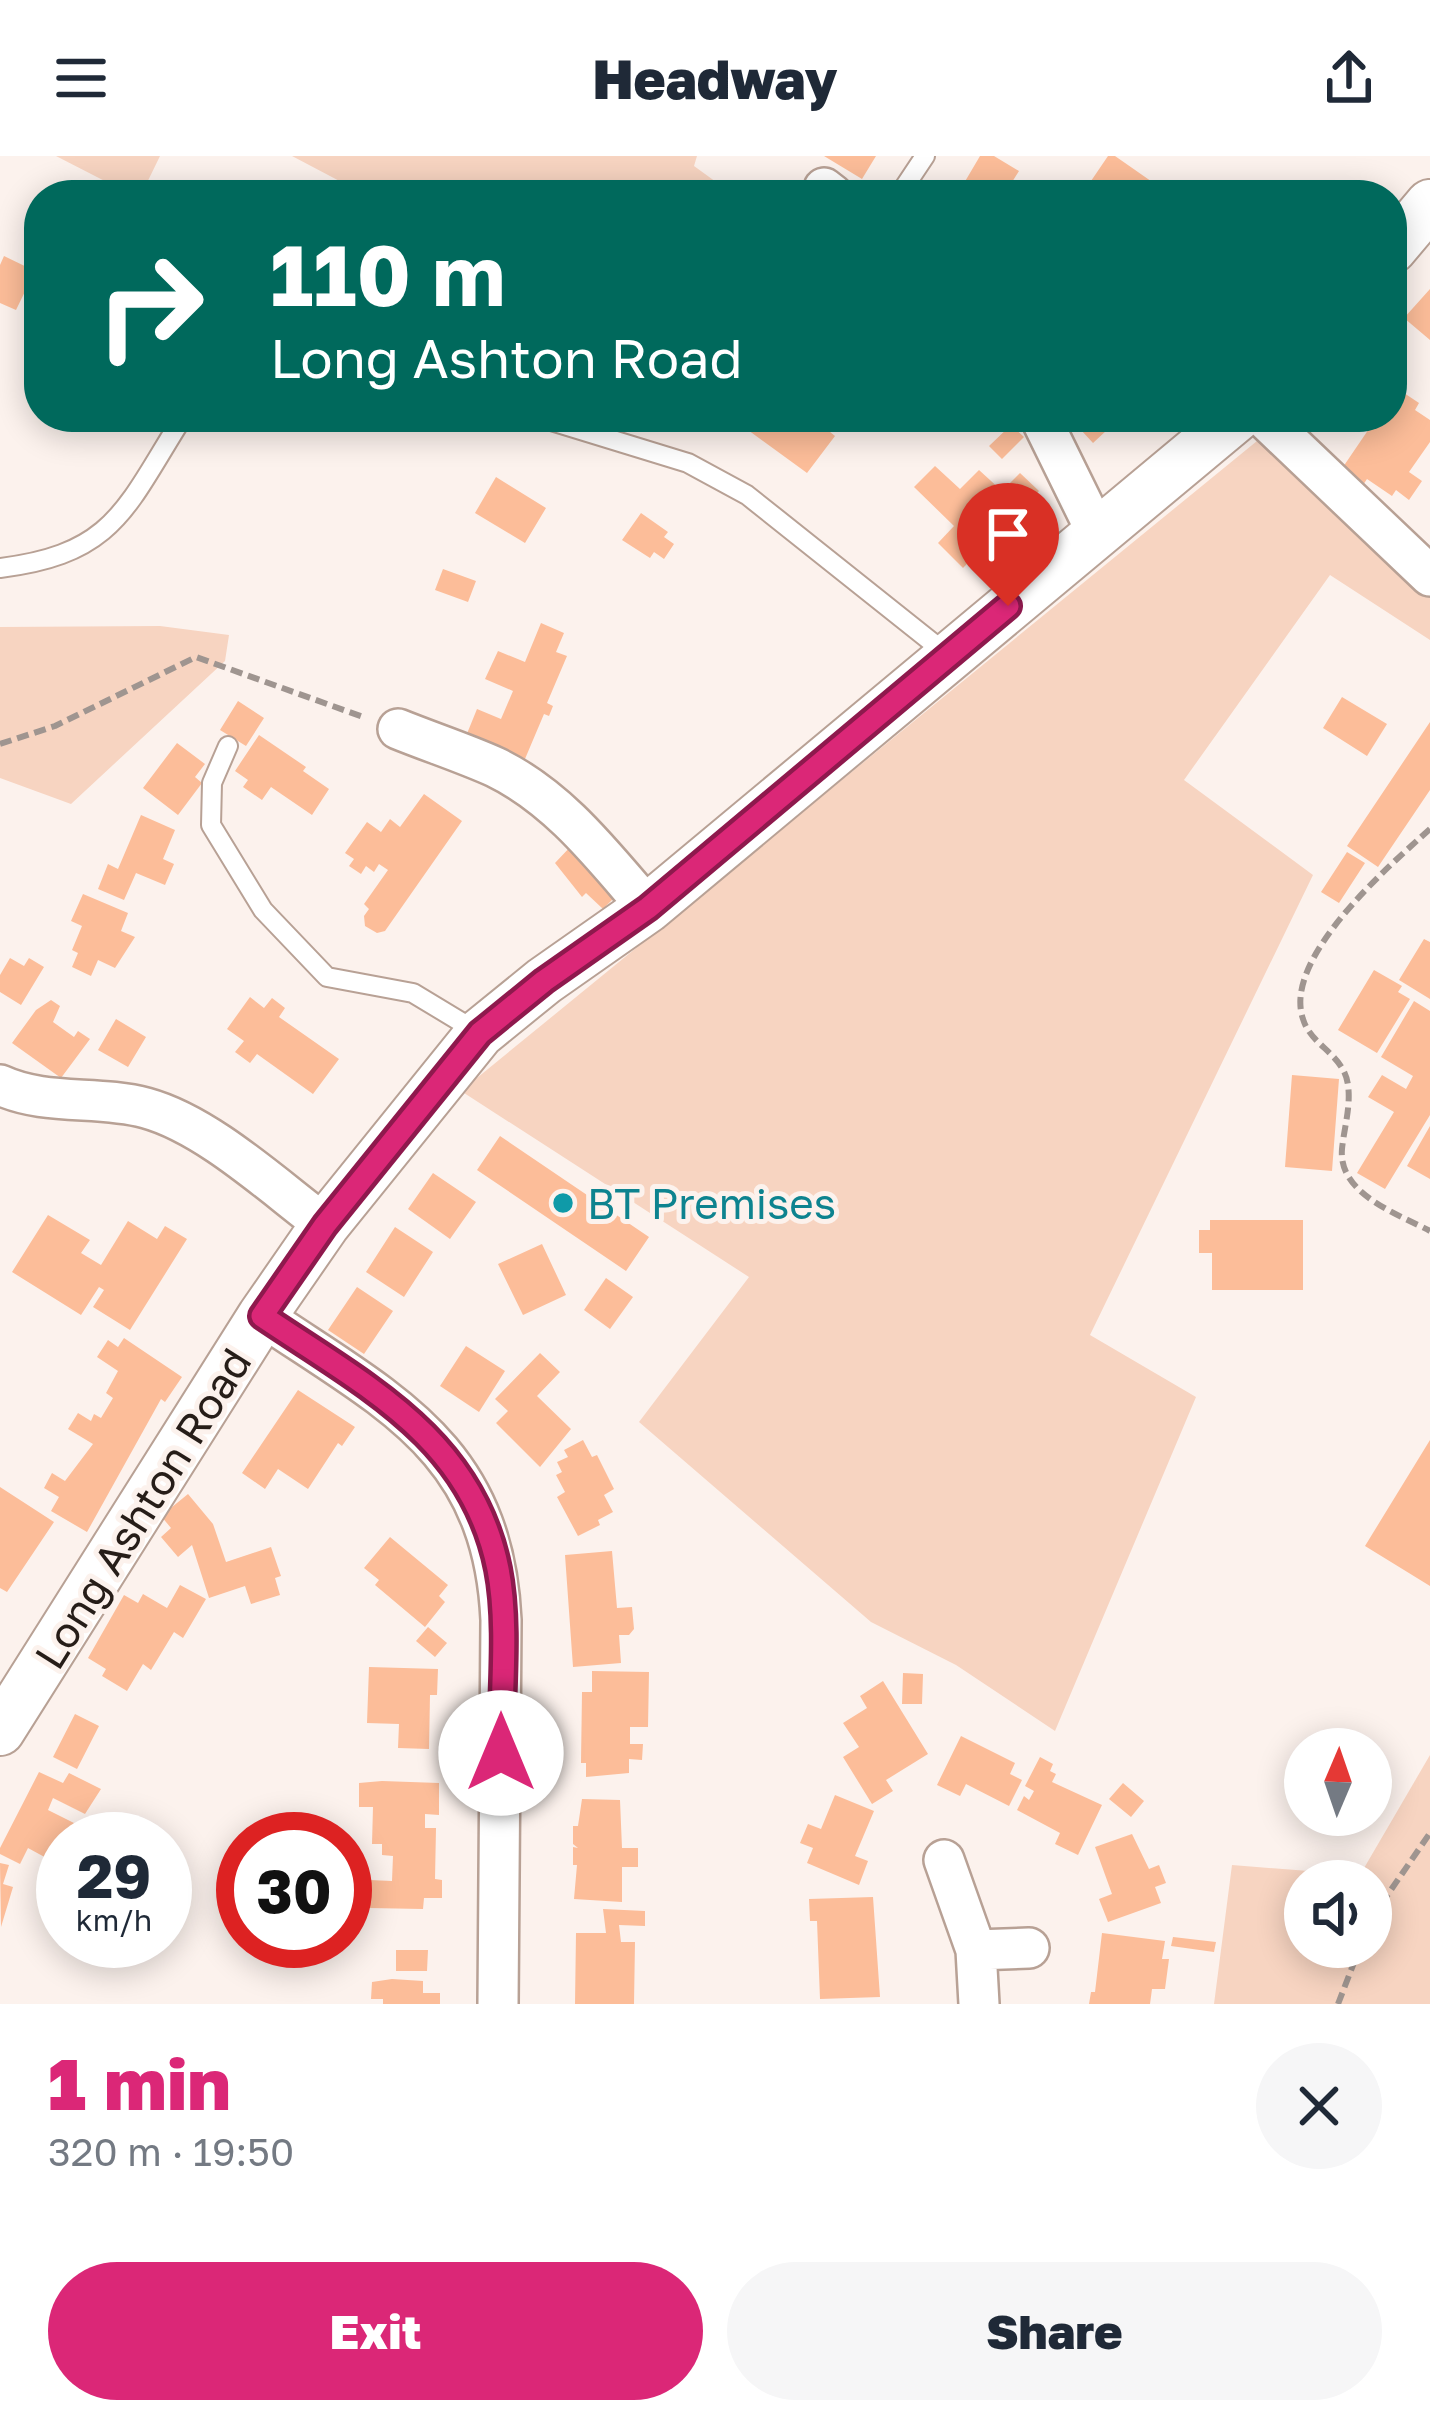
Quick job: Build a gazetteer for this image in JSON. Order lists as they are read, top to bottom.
{
  "streets": {
    "street": ["Long Ashton Road"]
  },
  "places": ["BT Premises"],
  "north": "top",
  "page": {
    "header": "Headway",
    "turn": ["110 m", "Long Ashton Road"],
    "speed": "29 km/h",
    "limit": "30",
    "heading": ["1 min", "320 m · 19:50"],
    "buttons": ["Exit", "Share"]
  }
}
